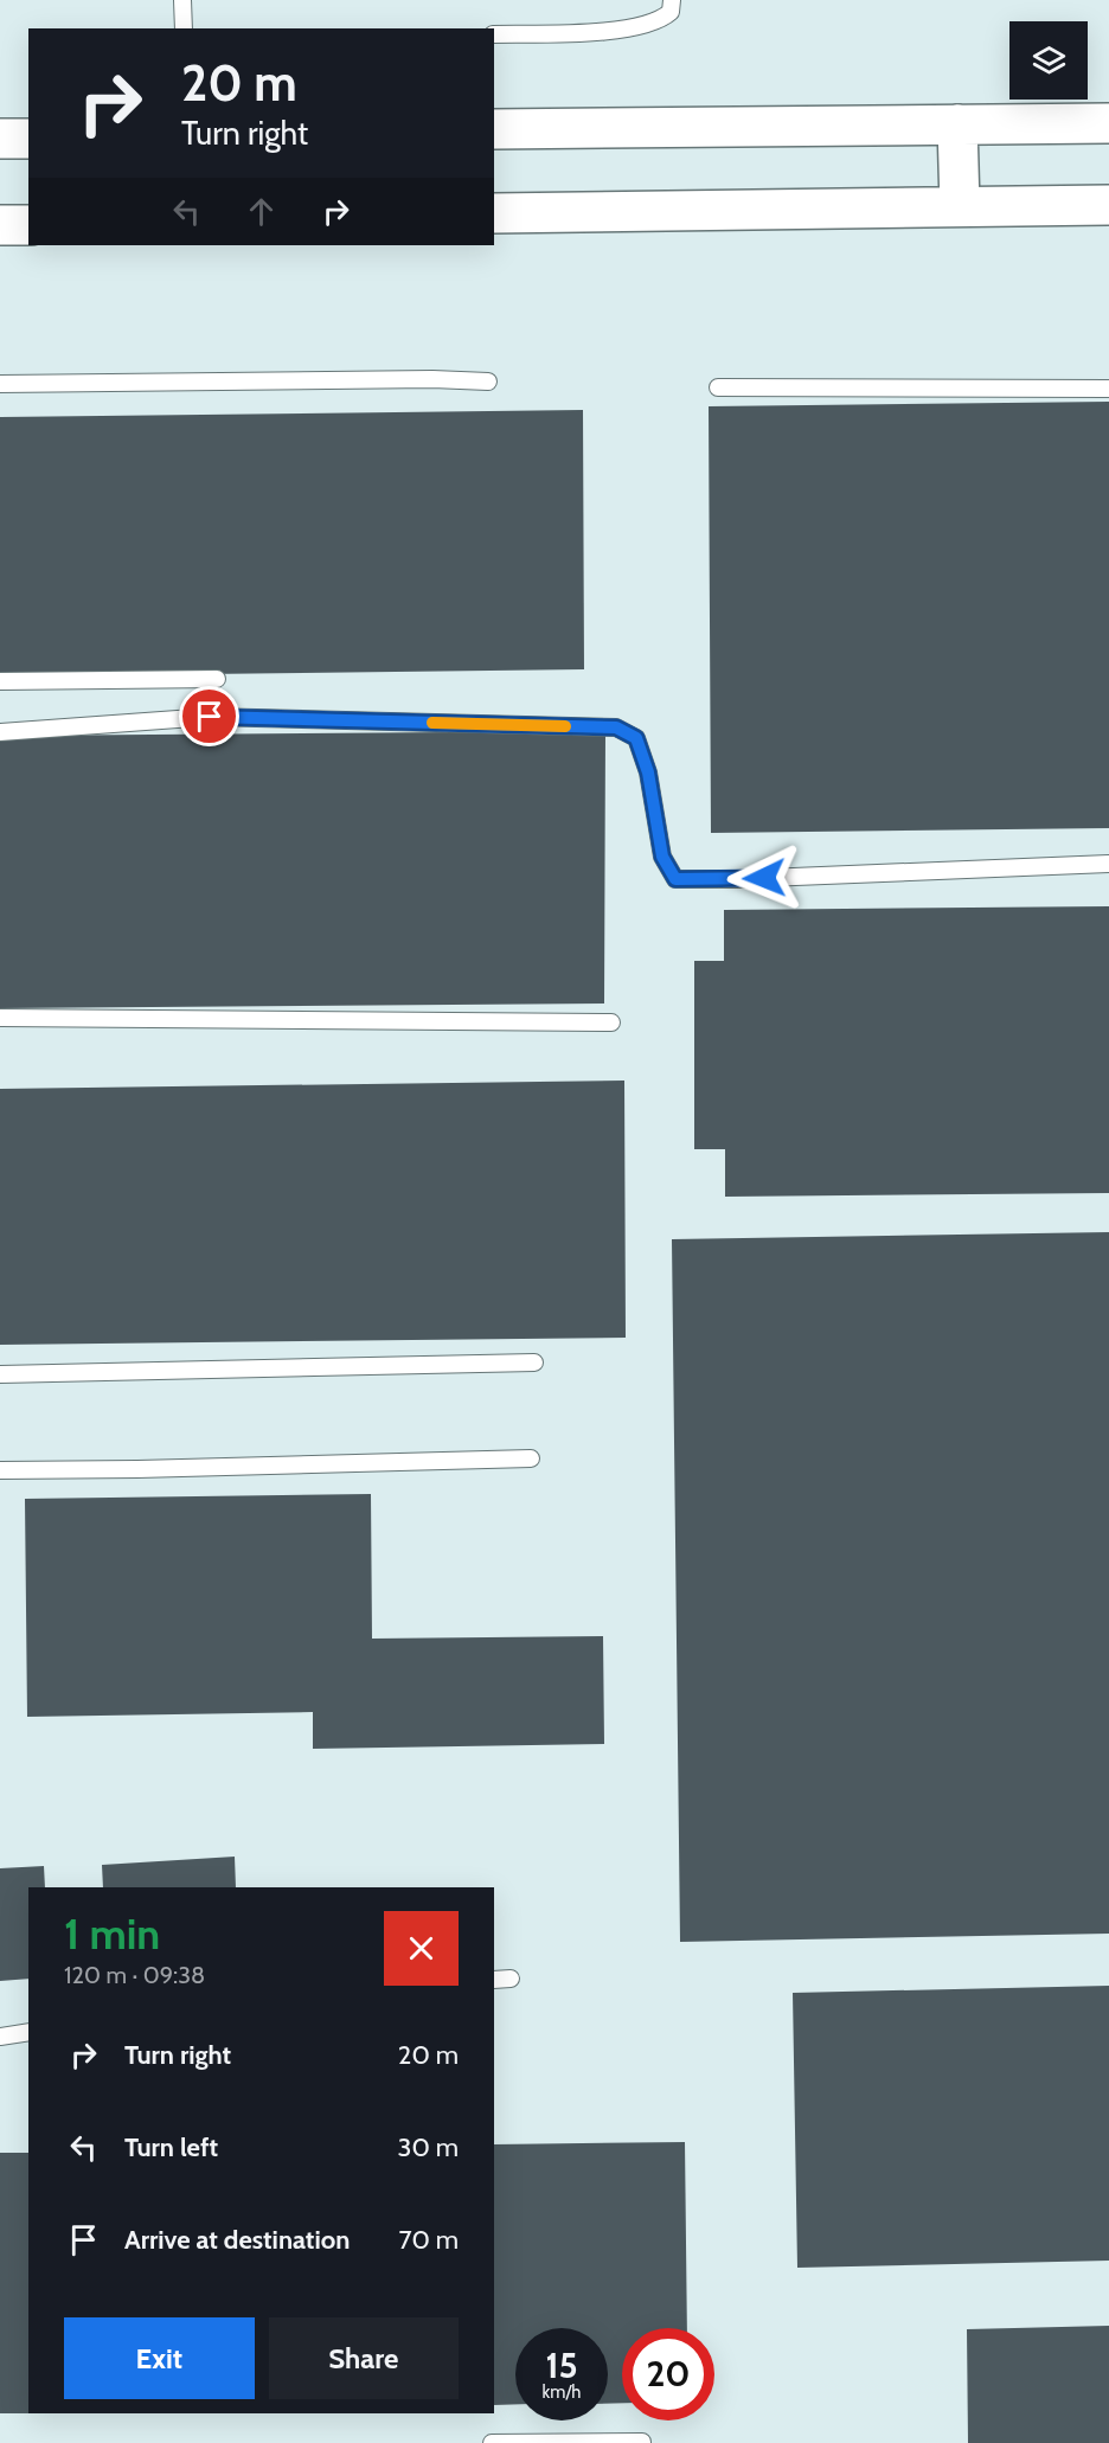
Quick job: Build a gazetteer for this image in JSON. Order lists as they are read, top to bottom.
{
  "page": {
    "turn": ["20 m", "Turn right"],
    "heading": ["1 min", "120 m · 09:38"],
    "list": [
      {
        "name": "Turn right",
        "value": "20 m"
      },
      {
        "name": "Turn left",
        "value": "30 m"
      },
      {
        "name": "Arrive at destination",
        "value": "70 m"
      }
    ],
    "buttons": ["Exit", "Share"],
    "speed": "15 km/h",
    "limit": "20"
  }
}
